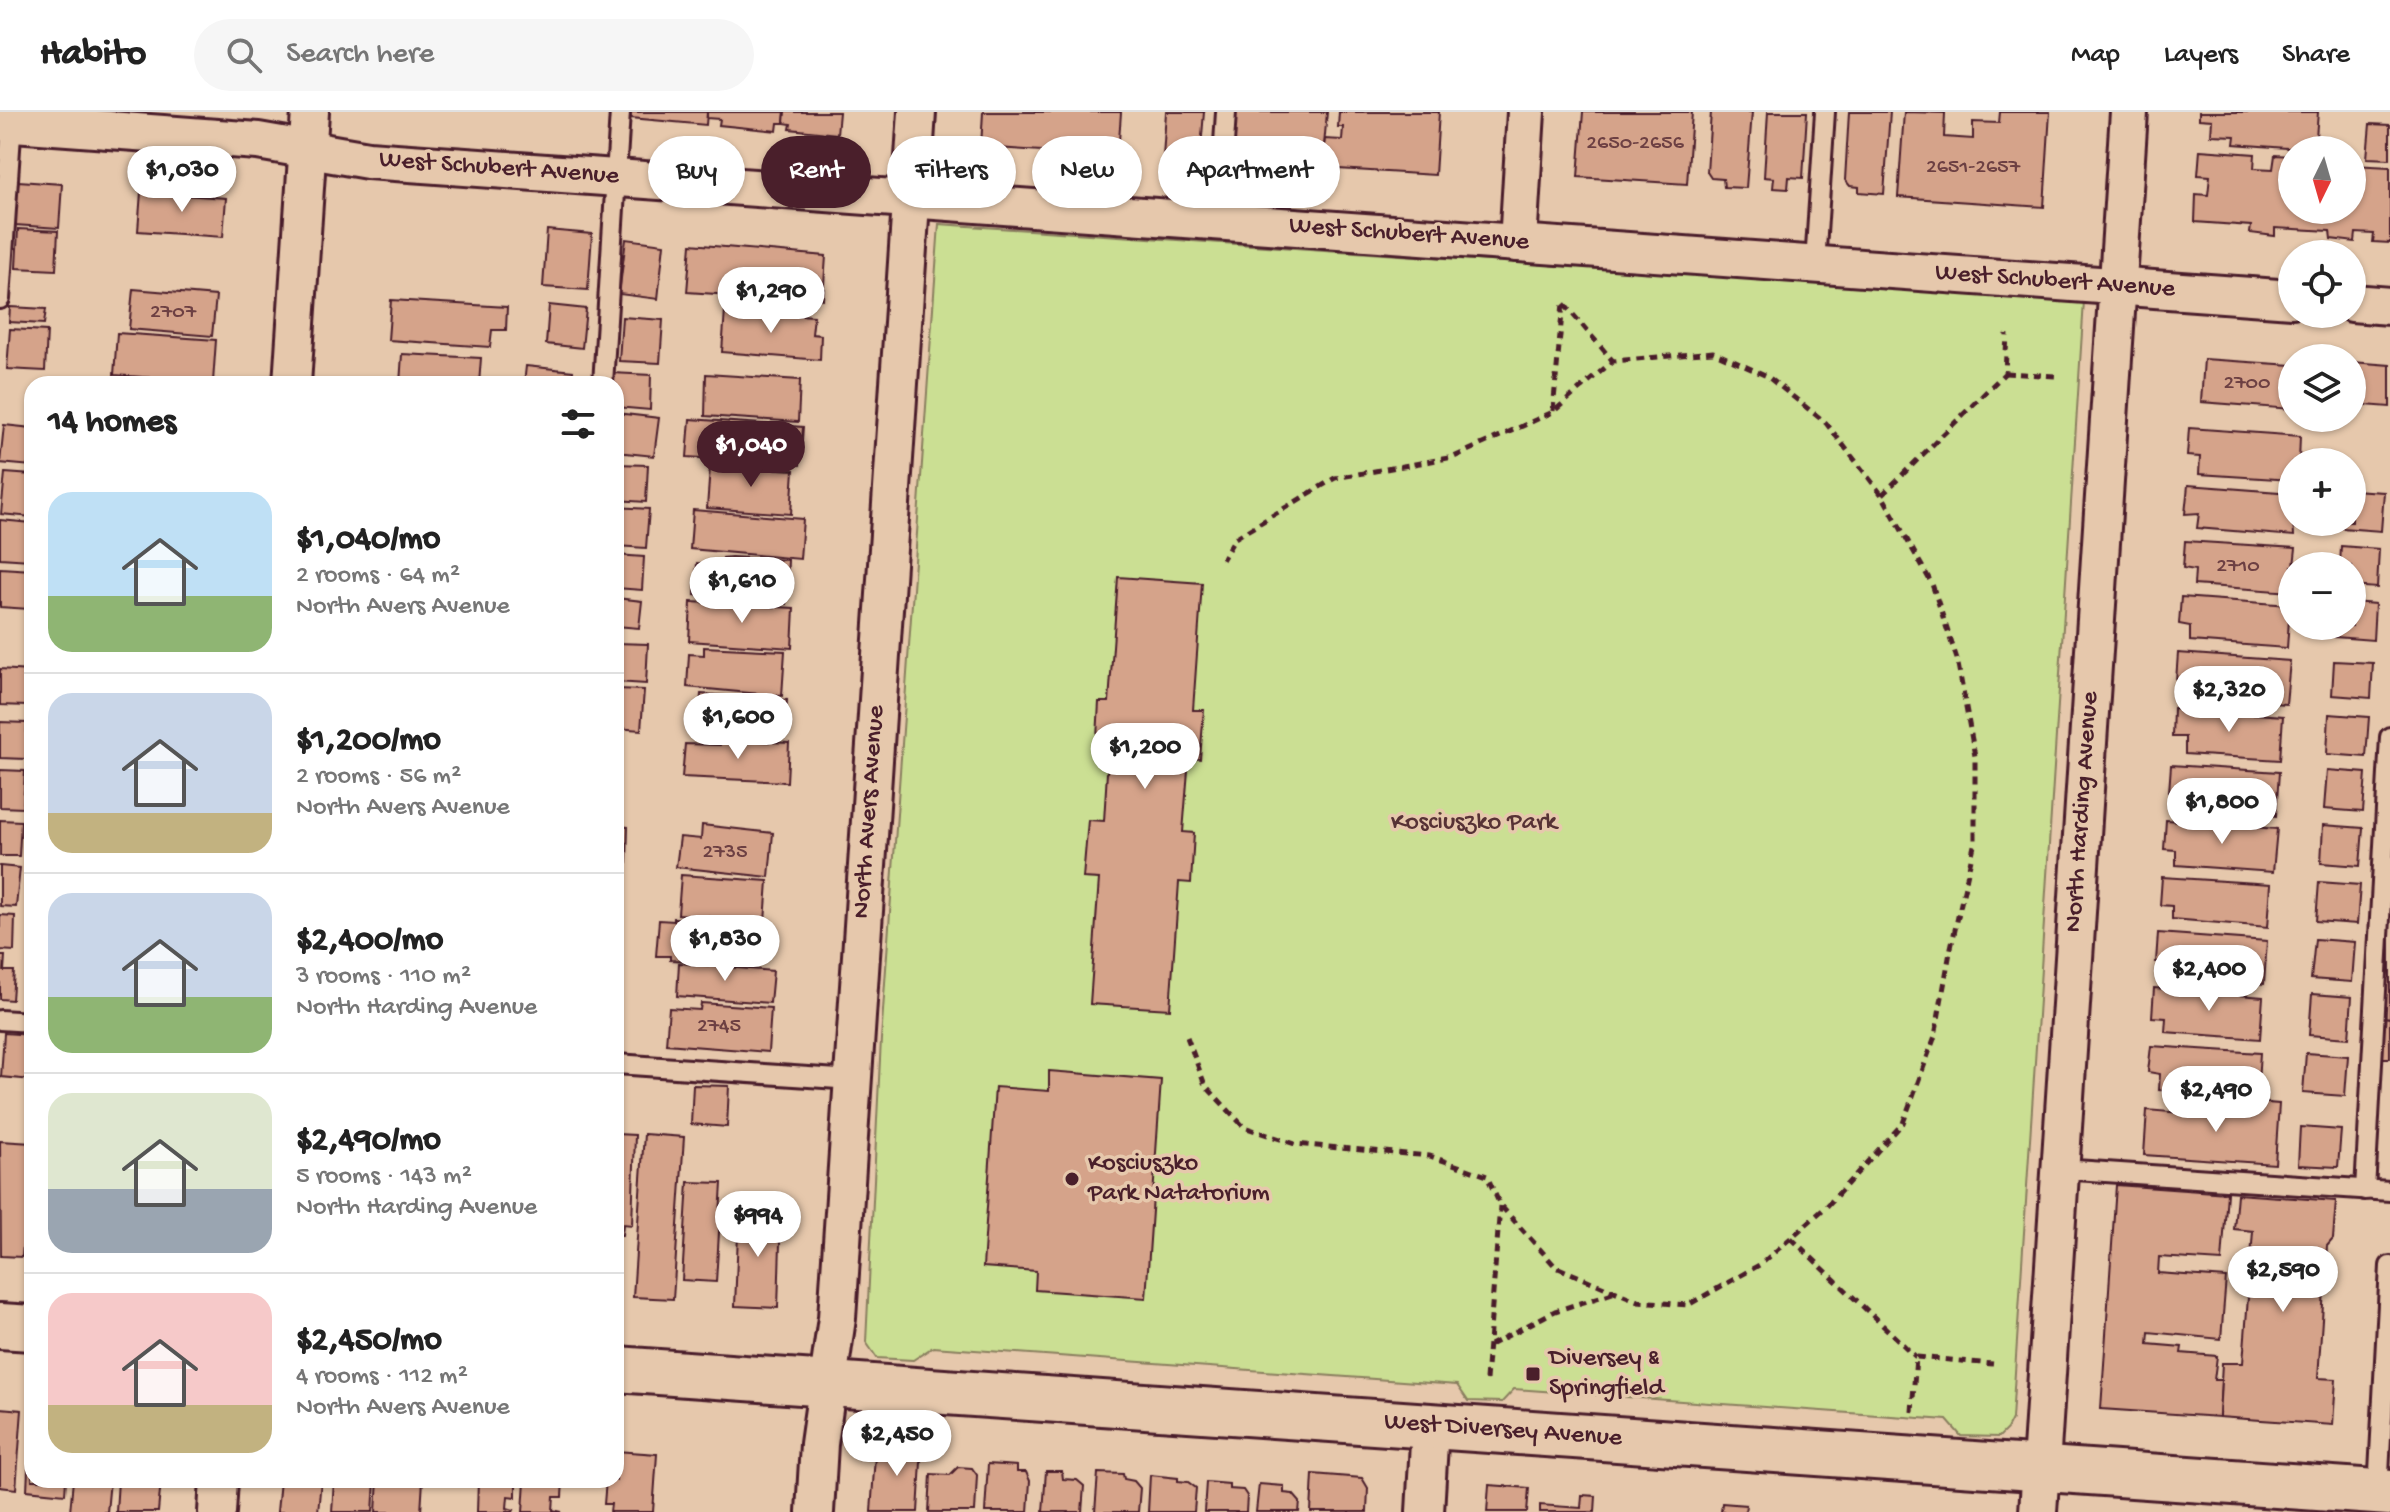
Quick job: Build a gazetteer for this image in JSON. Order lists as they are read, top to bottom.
{
  "streets": {
    "main road": ["West Diversey Avenue"],
    "street": ["West Schubert Avenue", "North Avers Avenue", "North Harding Avenue"]
  },
  "crossings": [
    ["West Schubert Avenue", "North Harding Avenue"],
    ["North Avers Avenue", "West Diversey Avenue"],
    ["North Harding Avenue", "West Diversey Avenue"]
  ],
  "parks": ["Kosciuszko Park"],
  "places": {
    "other": ["Kosciuszko Park Natatorium"],
    "transit": ["Diversey & Springfield"]
  },
  "house_numbers": [
    "2650-2656",
    "2651-2657",
    "2707",
    "2700",
    "2710",
    "2735",
    "2745"
  ],
  "north": "bottom",
  "page": {
    "header": "Habito",
    "search": "Search here",
    "nav": ["Map", "Layers", "Share"],
    "map_buttons": ["+", "−"],
    "chip": [
      "Buy",
      "Rent",
      "Filters",
      "New",
      "Apartment"
    ],
    "price": [
      "$1,030",
      "$1,290",
      "$1,040",
      "$1,610",
      "$2,320",
      "$1,600",
      "$1,200",
      "$1,800",
      "$1,830",
      "$2,400",
      "$2,490",
      "$994",
      "$2,590",
      "$2,450"
    ],
    "heading": "14 homes",
    "list": [
      {
        "name": "$1,040/mo",
        "note": "2 rooms · 64 m² · North Avers Avenue"
      },
      {
        "name": "$1,200/mo",
        "note": "2 rooms · 56 m² · North Avers Avenue"
      },
      {
        "name": "$2,400/mo",
        "note": "3 rooms · 110 m² · North Harding Avenue"
      },
      {
        "name": "$2,490/mo",
        "note": "5 rooms · 143 m² · North Harding Avenue"
      },
      {
        "name": "$2,450/mo",
        "note": "4 rooms · 112 m² · North Avers Avenue"
      }
    ]
  }
}
